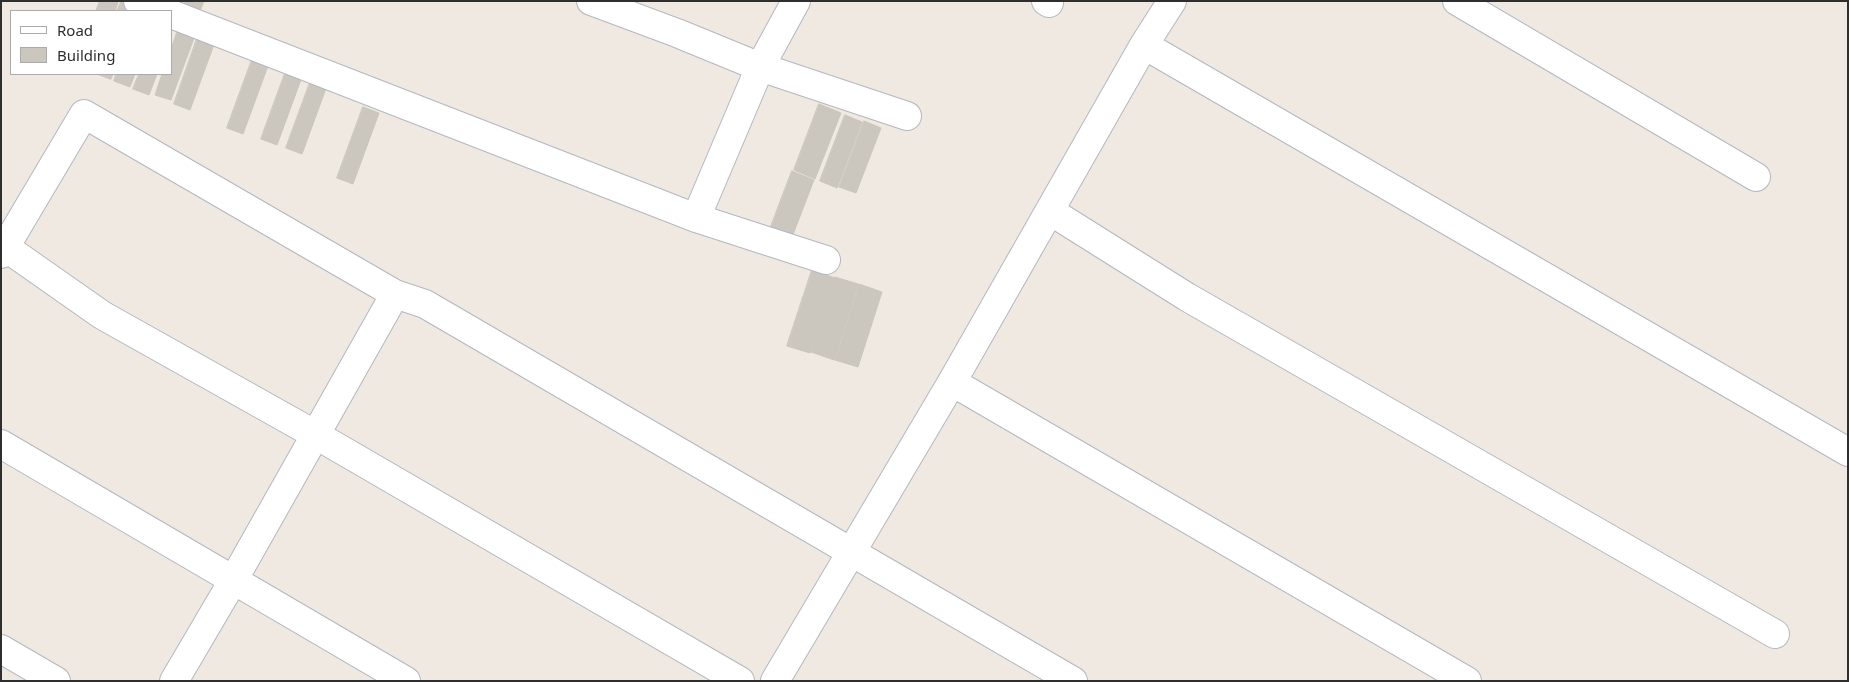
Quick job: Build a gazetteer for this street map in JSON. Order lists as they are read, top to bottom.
{
  "legend": ["Road", "Building"]
}
